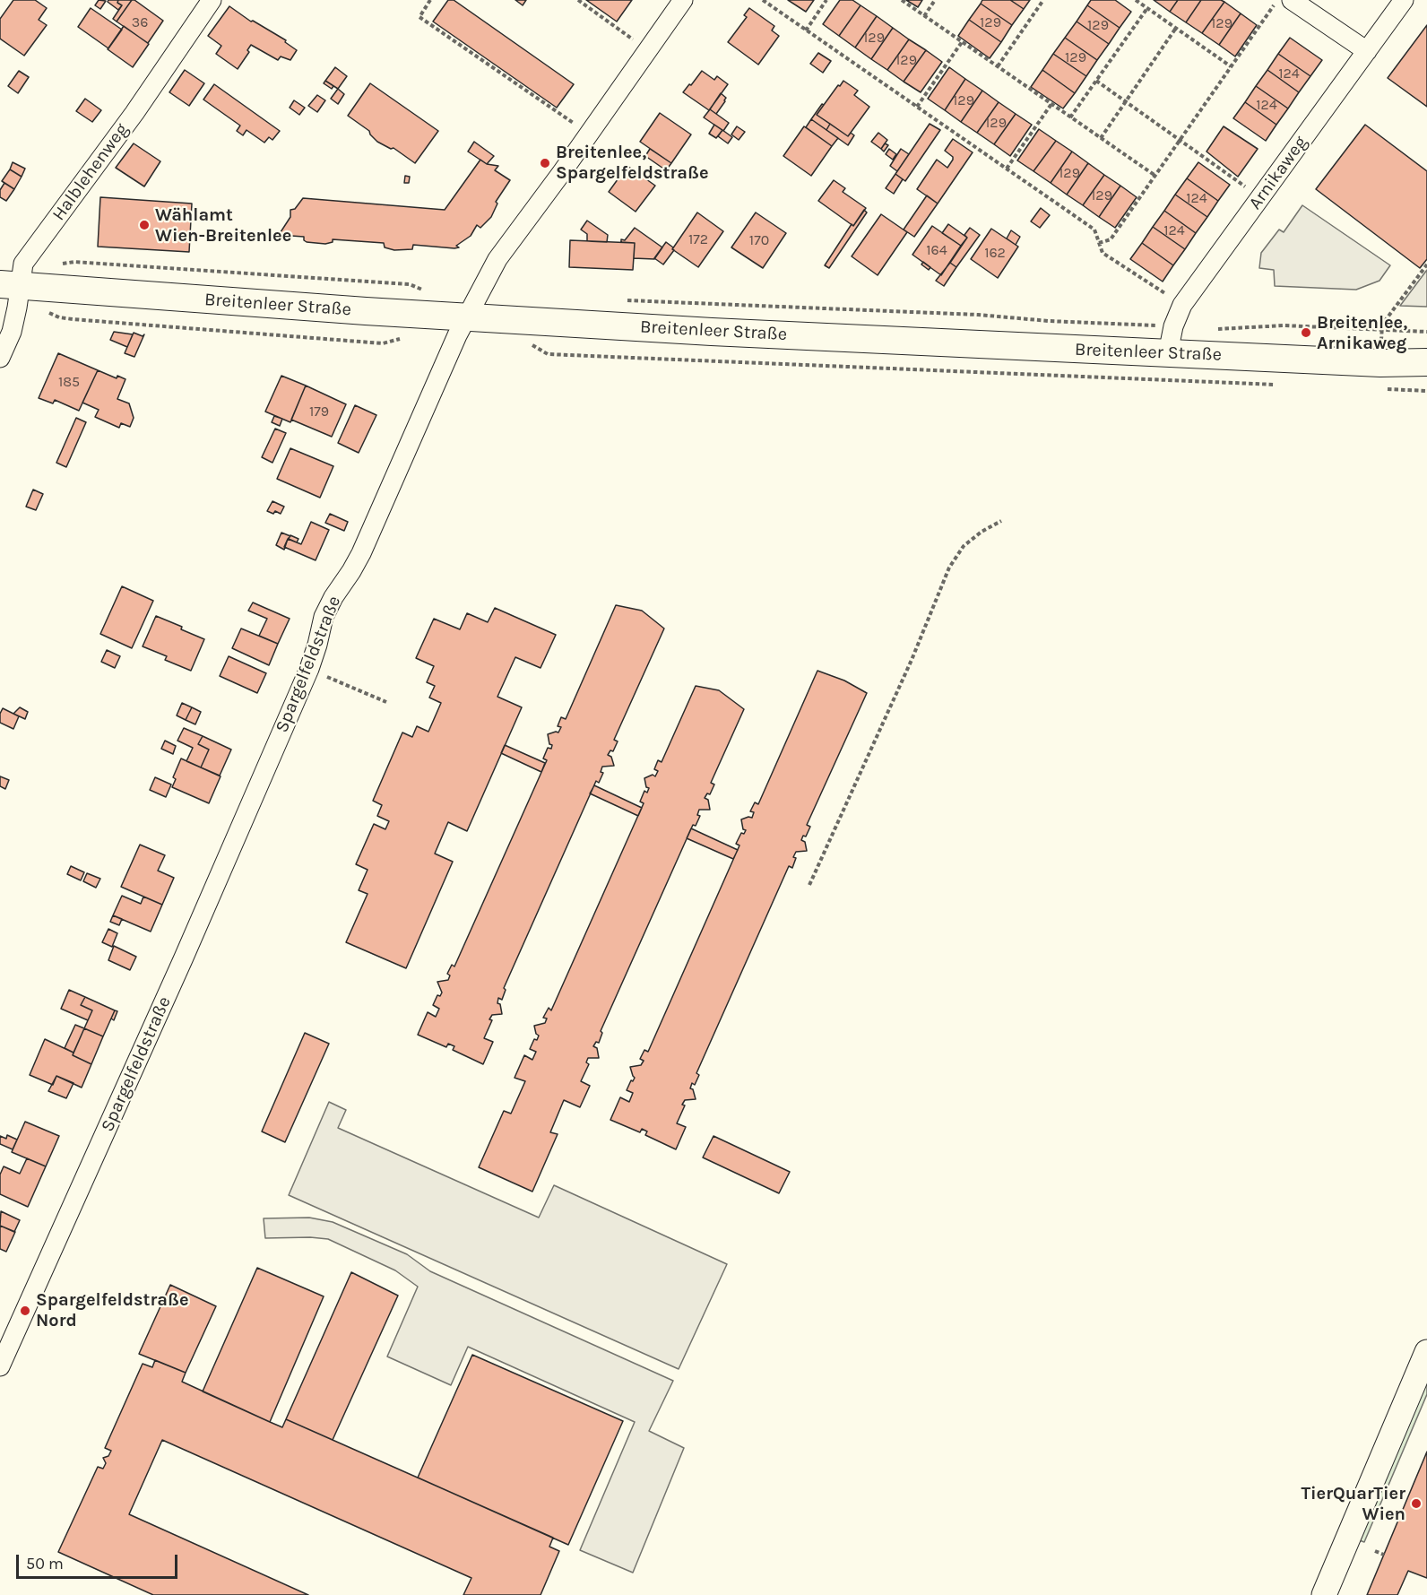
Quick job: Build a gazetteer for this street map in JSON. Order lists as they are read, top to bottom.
{
  "streets": {
    "main road": ["Breitenleer Straße"],
    "street": ["Halblehenweg", "Arnikaweg", "Spargelfeldstraße"]
  },
  "crossings": [
    ["Halblehenweg", "Breitenleer Straße"],
    ["Arnikaweg", "Breitenleer Straße"],
    ["Breitenleer Straße", "Spargelfeldstraße"]
  ],
  "places": [
    "Breitenlee, Spargelfeldstraße",
    "Wählamt Wien-Breitenlee",
    "Breitenlee, Arnikaweg",
    "Spargelfeldstraße Nord",
    "TierQuarTier Wien"
  ],
  "house_numbers": [
    "36",
    "129",
    "129",
    "129",
    "129",
    "129",
    "129",
    "124",
    "129",
    "124",
    "129",
    "129",
    "129",
    "124",
    "124",
    "172",
    "170",
    "164",
    "162",
    "185",
    "179"
  ],
  "scale_bar": "50 m"
}
